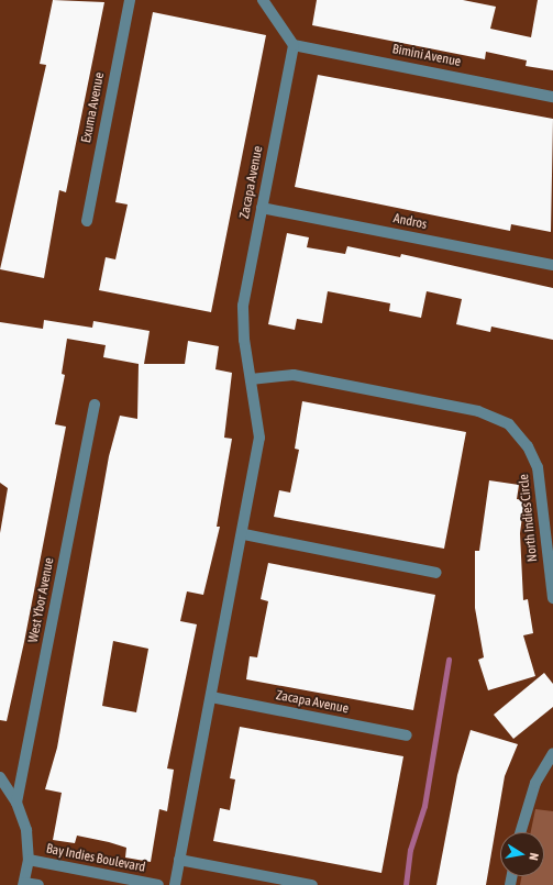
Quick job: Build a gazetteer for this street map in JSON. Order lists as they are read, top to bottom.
{
  "streets": {
    "street": [
      "Bimini Avenue",
      "Exuma Avenue",
      "Zacapa Avenue",
      "Andros",
      "North Indies Circle",
      "West Ybor Avenue",
      "Bay Indies Boulevard"
    ]
  },
  "crossings": [
    ["Bimini Avenue", "Zacapa Avenue"],
    ["Zacapa Avenue", "Andros"],
    ["Zacapa Avenue", "North Indies Circle"]
  ],
  "north": "right"
}
